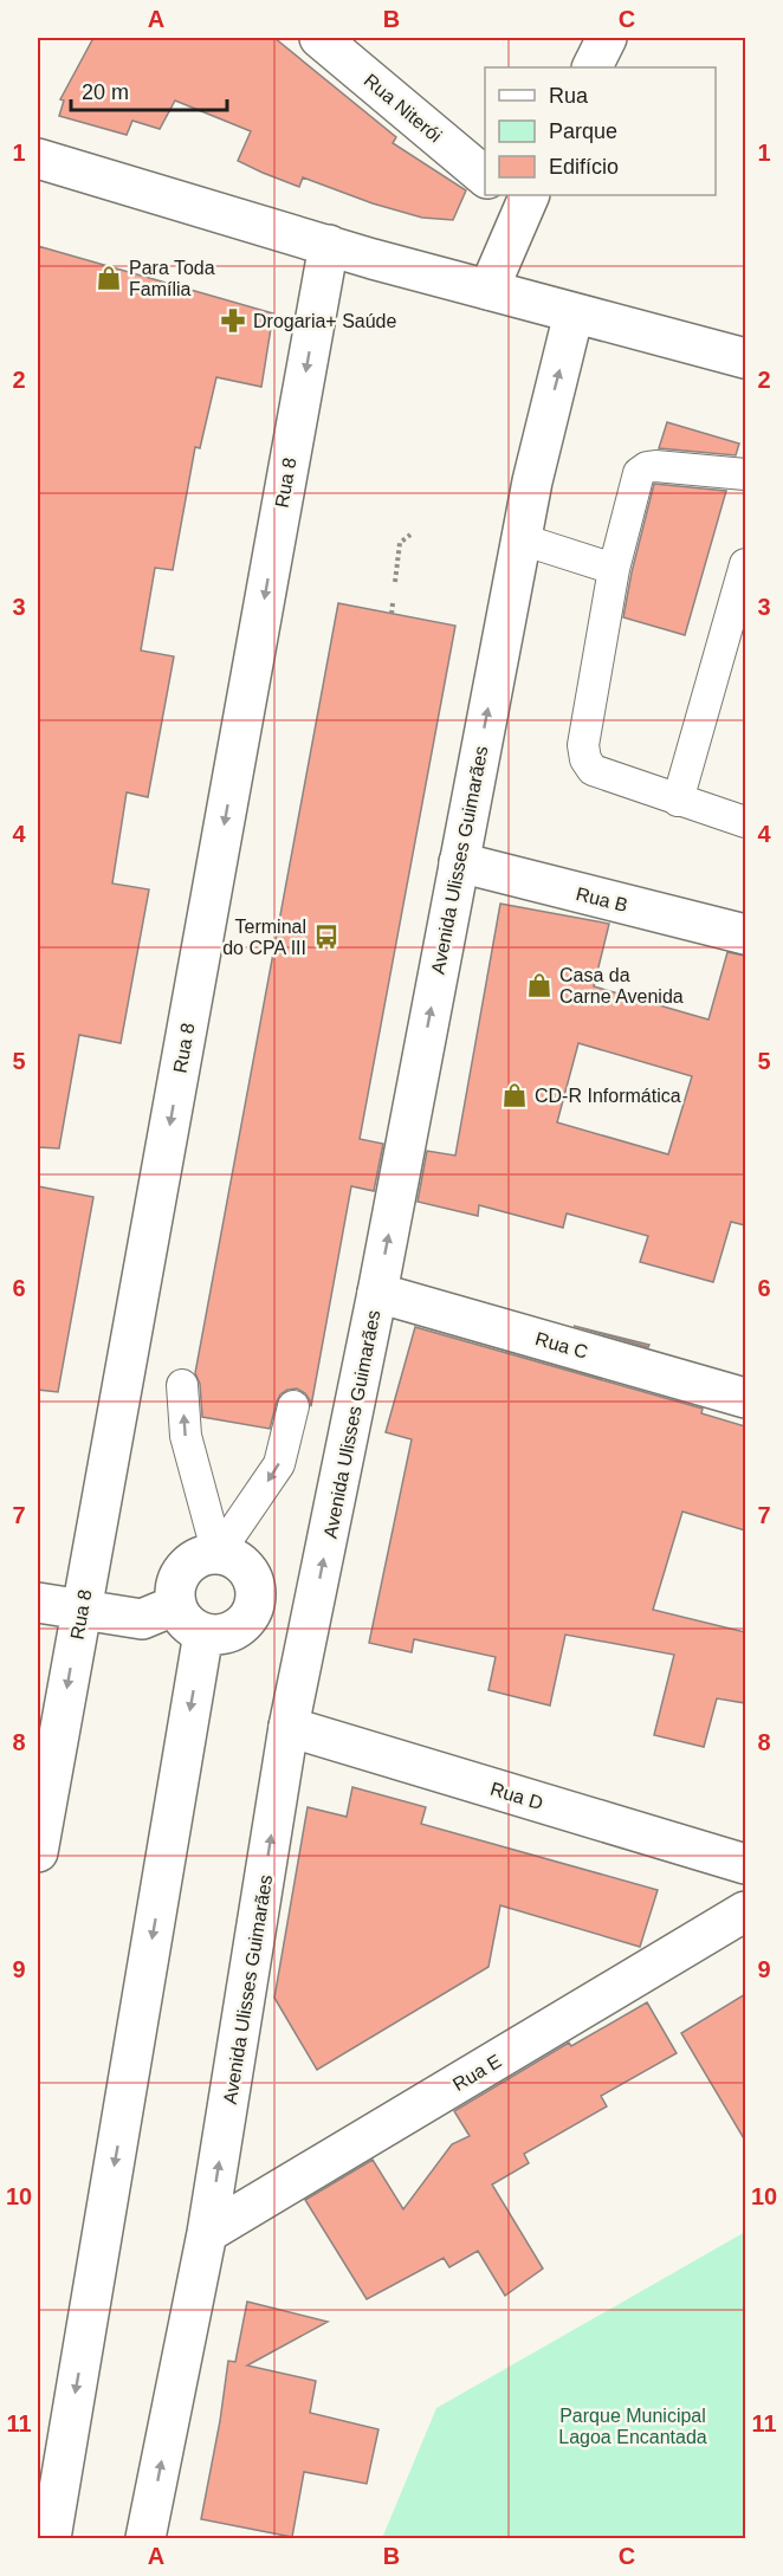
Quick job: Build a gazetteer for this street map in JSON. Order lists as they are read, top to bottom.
{
  "streets": {
    "main road": [
      "Rua Niterói",
      "Rua 8",
      "Avenida Ulisses Guimarães",
      "Rua B",
      "Rua C",
      "Rua D",
      "Rua E"
    ]
  },
  "crossings": [
    ["Avenida Ulisses Guimarães", "Rua B"],
    ["Avenida Ulisses Guimarães", "Rua C"],
    ["Avenida Ulisses Guimarães", "Rua D"],
    ["Avenida Ulisses Guimarães", "Rua E"]
  ],
  "one_way": ["Rua 8"],
  "parks": ["Parque Municipal Lagoa Encantada"],
  "places": {
    "shop": ["Para Toda Família", "Casa da Carne Avenida", "CD-R Informática"],
    "pharmacy": ["Drogaria+ Saúde"],
    "bus stop": ["Terminal do CPA III"]
  },
  "legend": ["Rua", "Parque", "Edifício"],
  "scale_bar": "20 m",
  "grid": {
    "columns": ["A", "B", "C"],
    "rows": [
      "1",
      "2",
      "3",
      "4",
      "5",
      "6",
      "7",
      "8",
      "9",
      "10",
      "11"
    ]
  }
}
